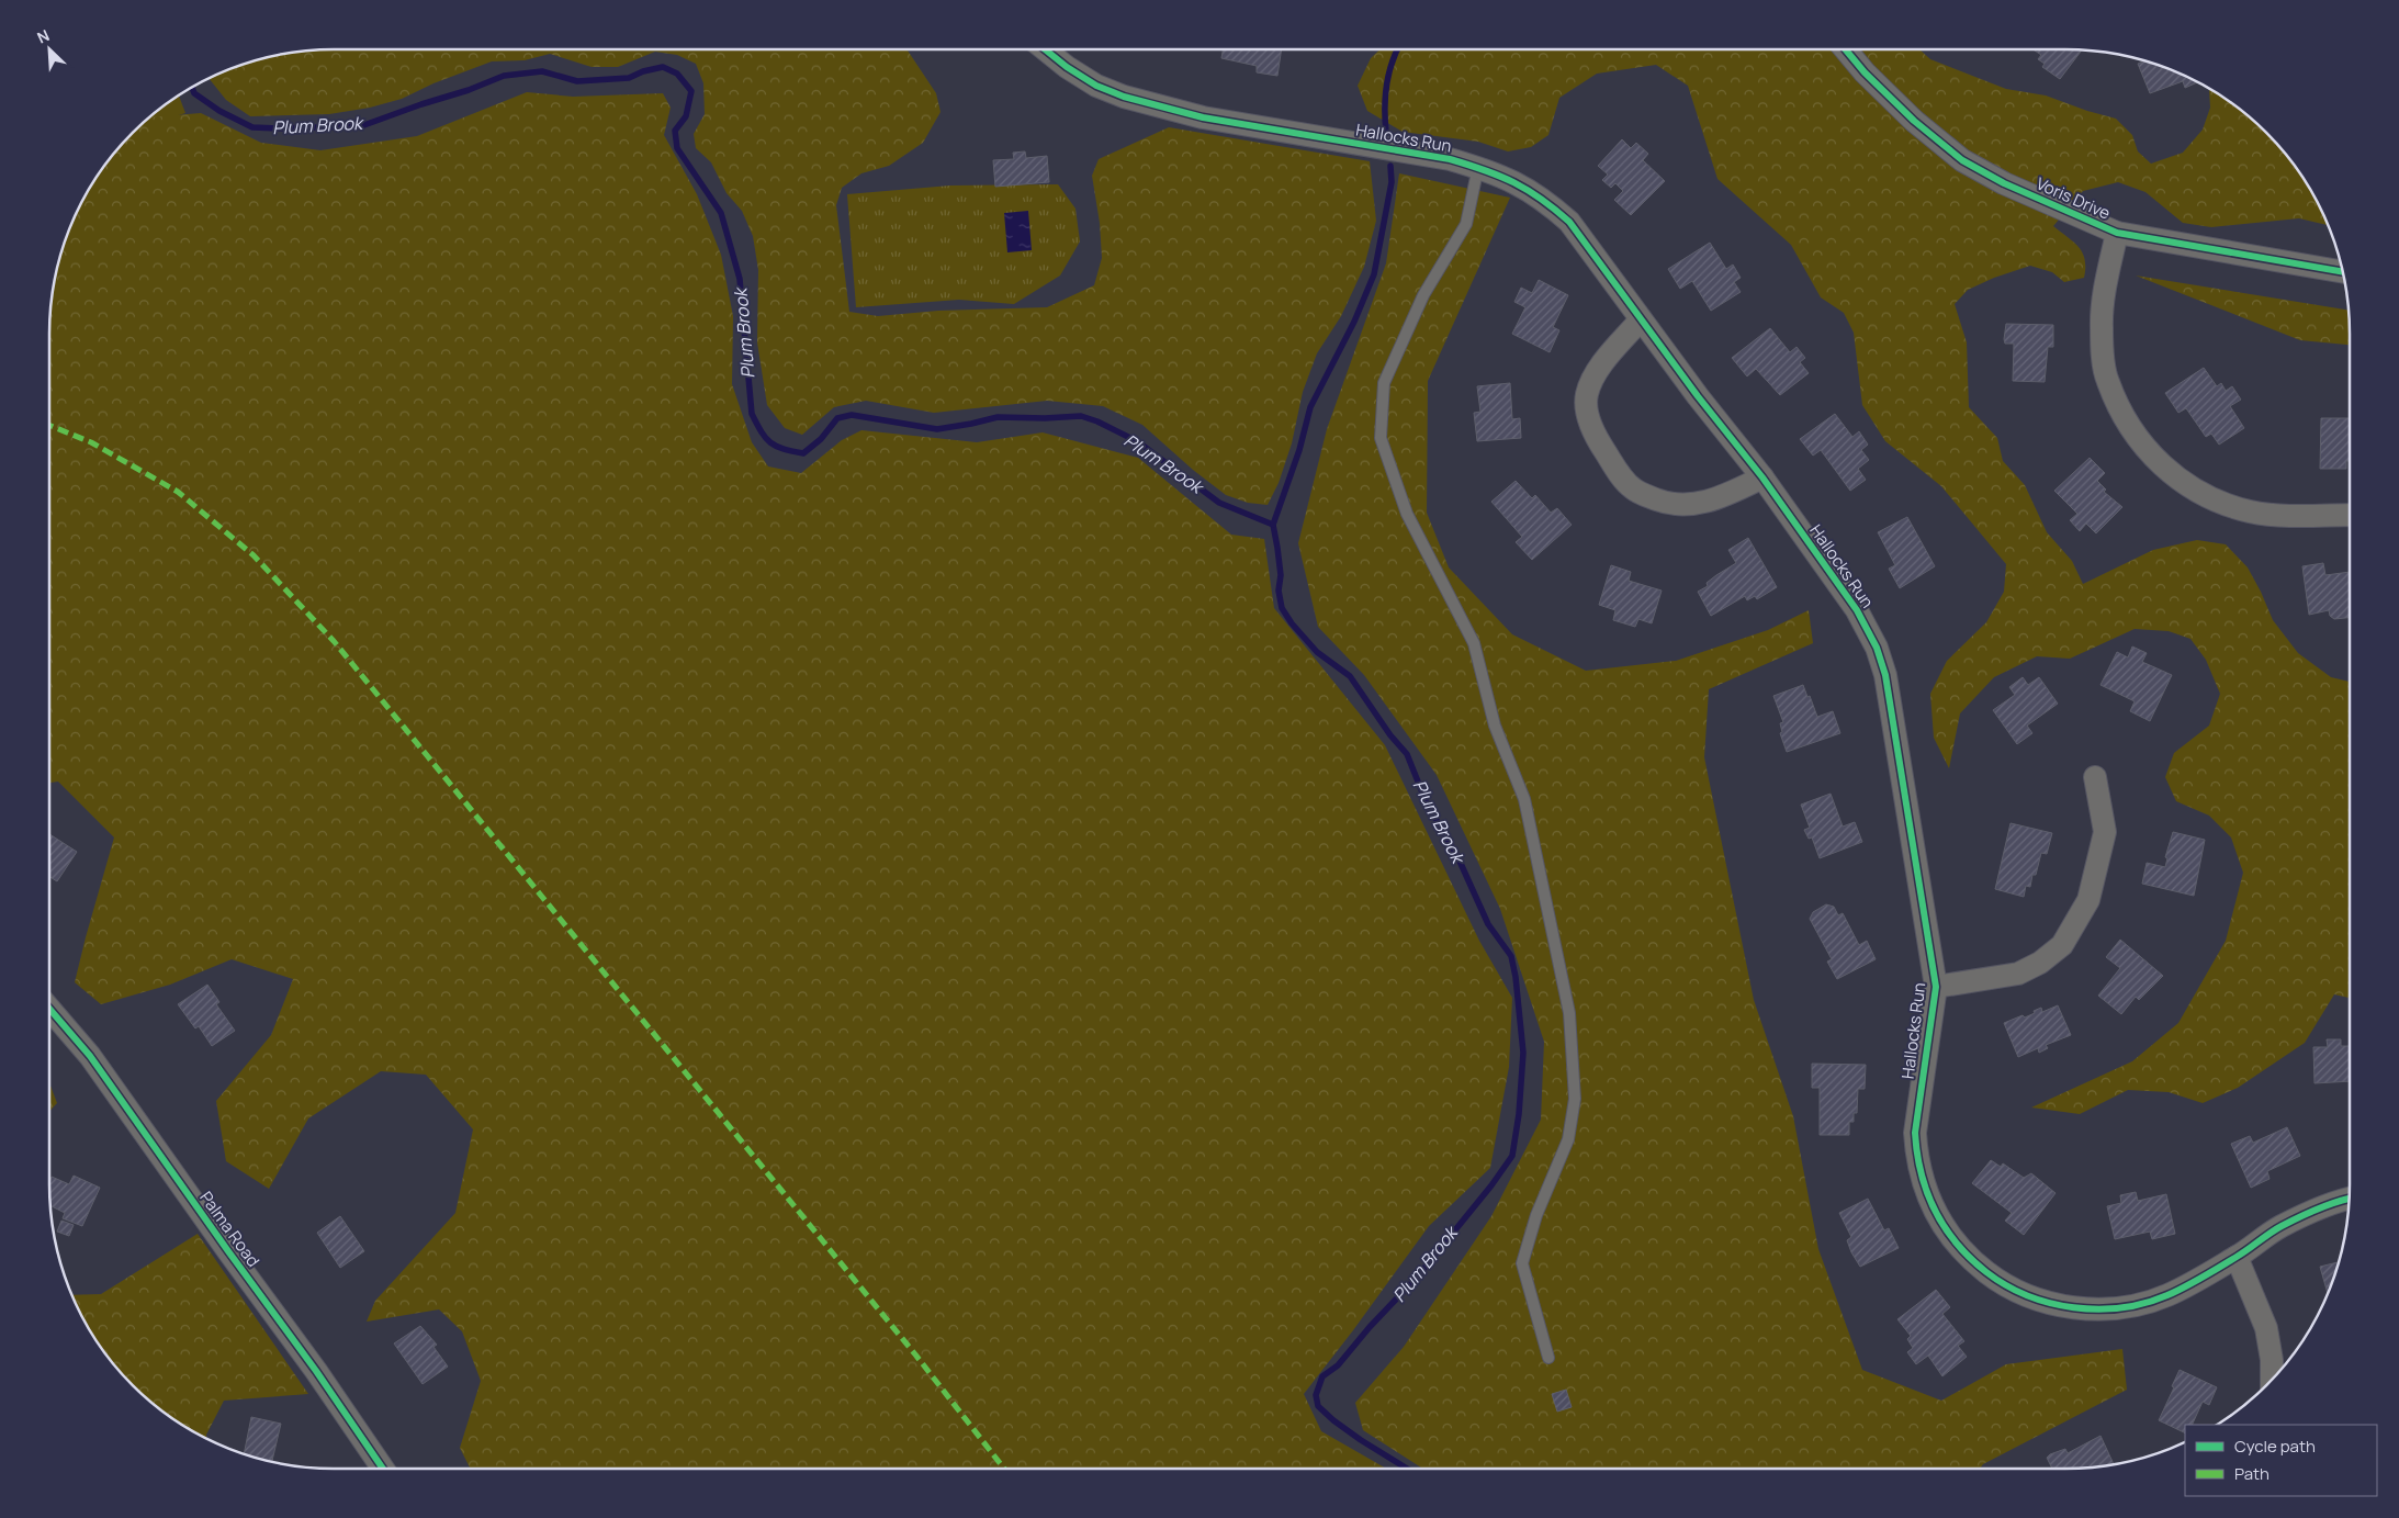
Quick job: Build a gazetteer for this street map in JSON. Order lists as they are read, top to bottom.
{
  "streets": {
    "street": ["Hallocks Run", "Voris Drive", "Palma Road"]
  },
  "water": ["Plum Brook"],
  "legend": ["Cycle path", "Path"],
  "north": "top left"
}
